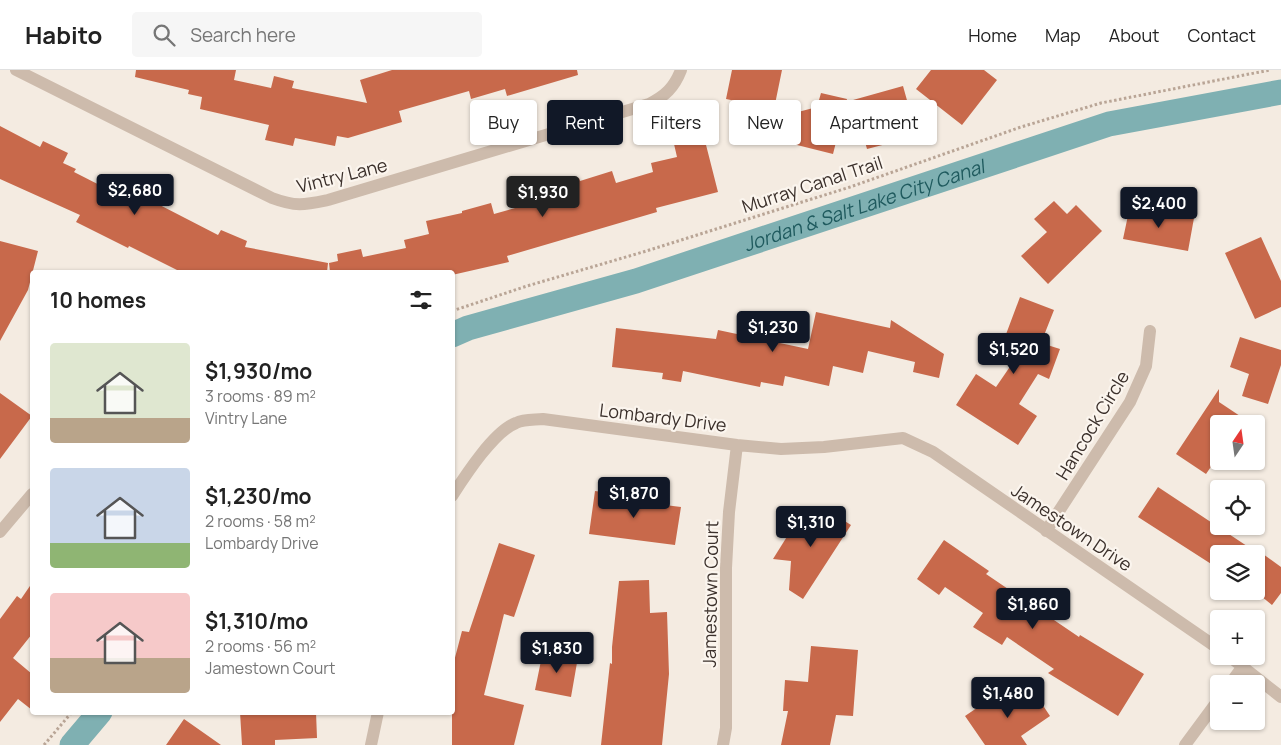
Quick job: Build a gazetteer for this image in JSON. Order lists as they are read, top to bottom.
{
  "streets": {
    "street": [
      "Vintry Lane",
      "Lombardy Drive",
      "Hancock Circle",
      "Jamestown Drive",
      "Jamestown Court"
    ],
    "path": ["Murray Canal Trail"]
  },
  "crossings": [
    ["Lombardy Drive", "Jamestown Drive"],
    ["Lombardy Drive", "Jamestown Court"],
    ["Hancock Circle", "Jamestown Drive"]
  ],
  "water": ["Jordan & Salt Lake City Canal"],
  "north": "top",
  "page": {
    "header": "Habito",
    "search": "Search here",
    "nav": [
      "Home",
      "Map",
      "About",
      "Contact"
    ],
    "chip": [
      "Buy",
      "Rent",
      "Filters",
      "New",
      "Apartment"
    ],
    "price": [
      "$2,680",
      "$1,930",
      "$2,400",
      "$1,230",
      "$1,520",
      "$1,870",
      "$1,310",
      "$1,860",
      "$1,830",
      "$1,480"
    ],
    "heading": "10 homes",
    "list": [
      {
        "name": "$1,930/mo",
        "note": "3 rooms · 89 m² · Vintry Lane"
      },
      {
        "name": "$1,230/mo",
        "note": "2 rooms · 58 m² · Lombardy Drive"
      },
      {
        "name": "$1,310/mo",
        "note": "2 rooms · 56 m² · Jamestown Court"
      }
    ],
    "map_buttons": ["+", "−"]
  }
}
